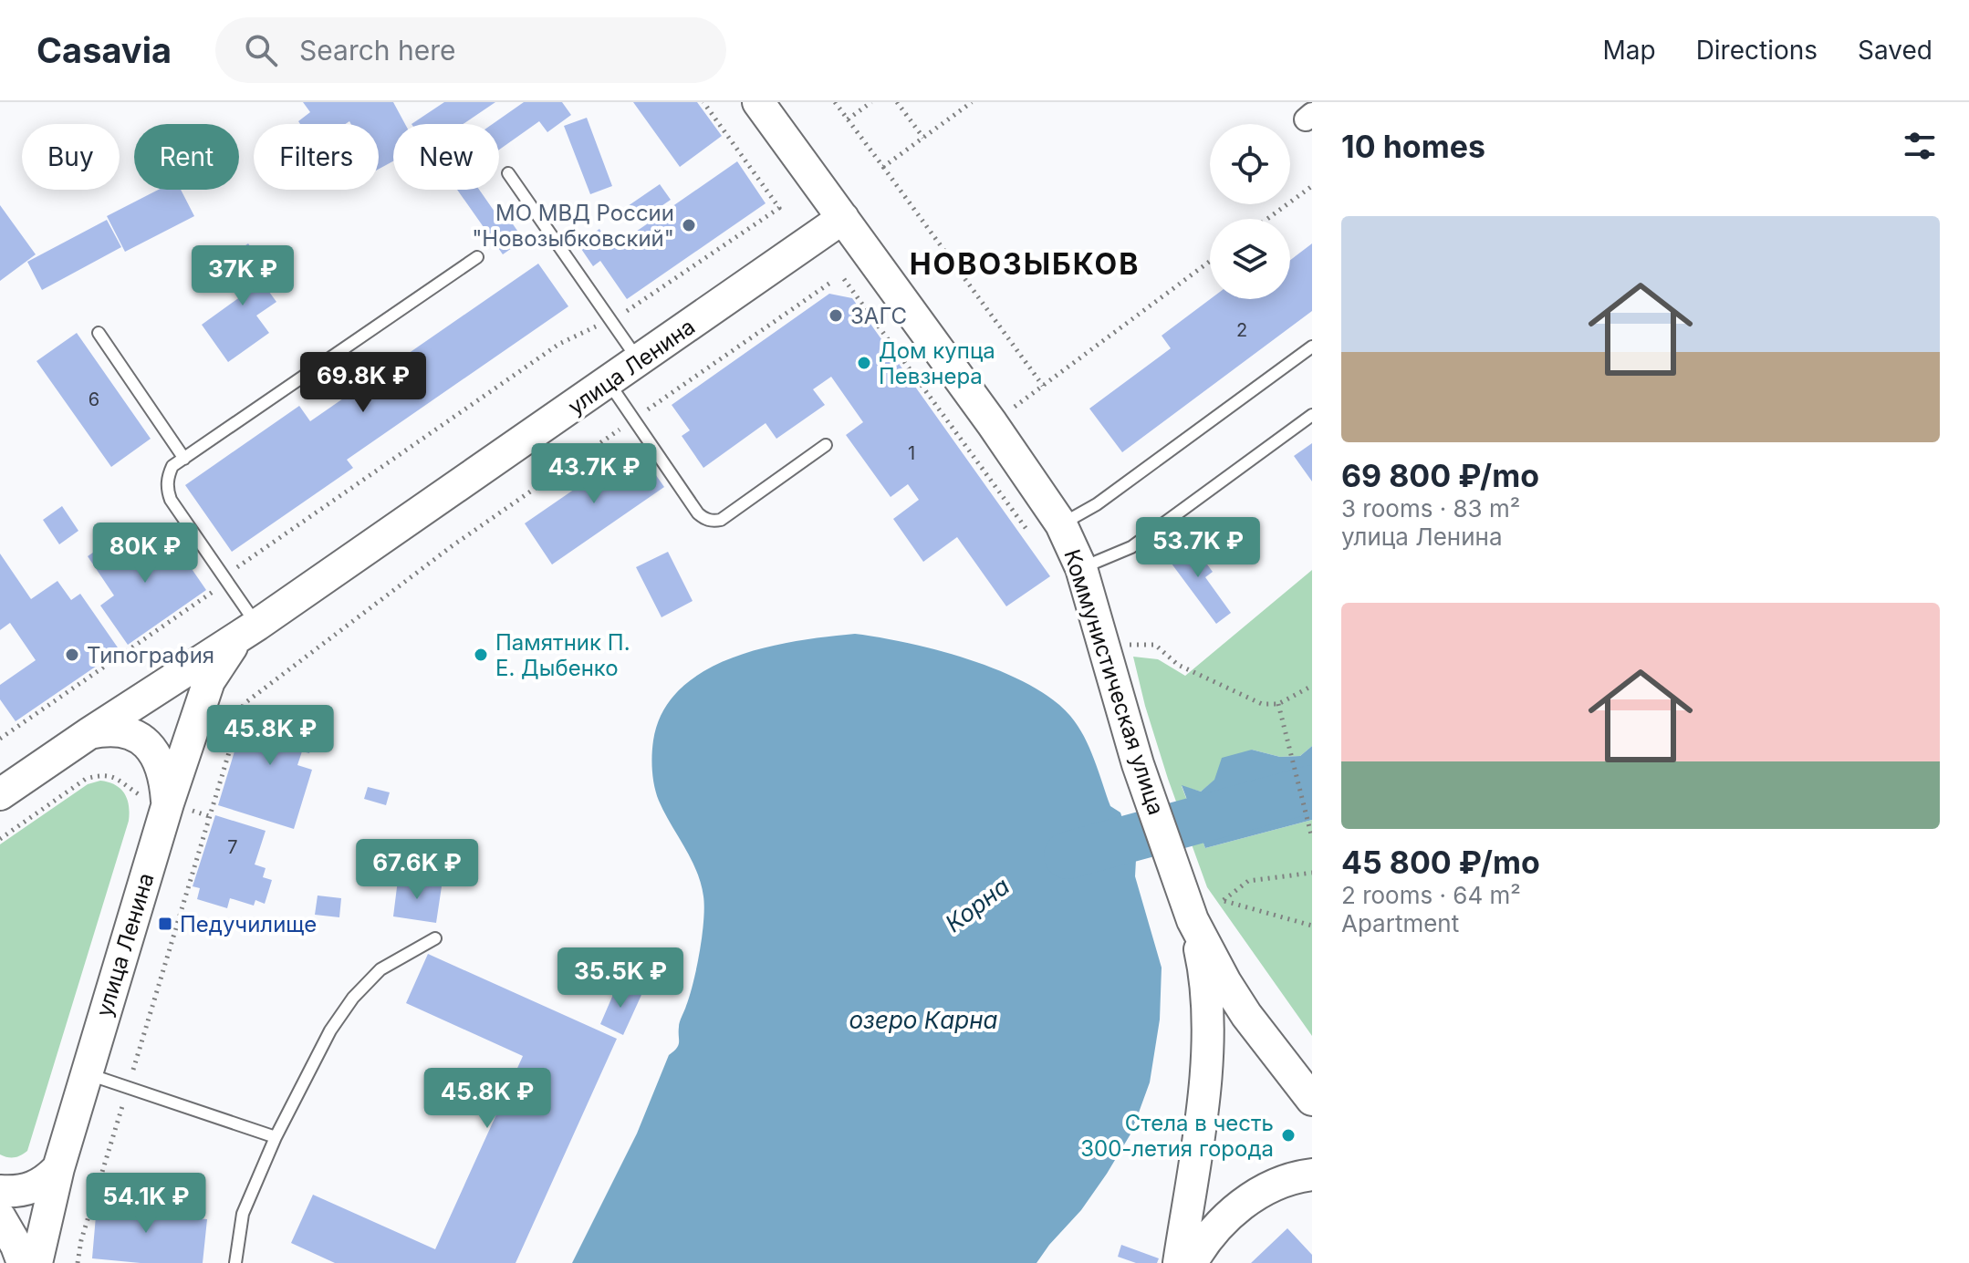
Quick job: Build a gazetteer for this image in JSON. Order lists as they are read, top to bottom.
{
  "streets": {
    "main road": ["улица Ленина", "Коммунистическая улица"]
  },
  "crossings": [
    ["улица Ленина", "Коммунистическая улица"]
  ],
  "districts": ["НОВОЗЫБКОВ"],
  "water": ["Корна", "озеро Карна"],
  "places": {
    "other": [
      "МО МВД России \"Новозыбковский\"",
      "ЗАГС",
      "Дом купца Певзнера",
      "Типография",
      "Памятник П. Е. Дыбенко",
      "Стела в честь 300-летия города"
    ],
    "transit": ["Педучилище"]
  },
  "house_numbers": [
    "2",
    "6",
    "1",
    "7"
  ],
  "page": {
    "header": "Casavia",
    "search": "Search here",
    "nav": ["Map", "Directions", "Saved"],
    "heading": "10 homes",
    "chip": [
      "Buy",
      "Rent",
      "Filters",
      "New"
    ],
    "list": [
      {
        "name": "69 800 ₽/mo",
        "note": "3 rooms · 83 m² · улица Ленина"
      },
      {
        "name": "45 800 ₽/mo",
        "note": "2 rooms · 64 m² · Apartment"
      }
    ],
    "price": [
      "37K ₽",
      "69.8K ₽",
      "43.7K ₽",
      "53.7K ₽",
      "80K ₽",
      "45.8K ₽",
      "67.6K ₽",
      "35.5K ₽",
      "45.8K ₽",
      "54.1K ₽"
    ]
  }
}
